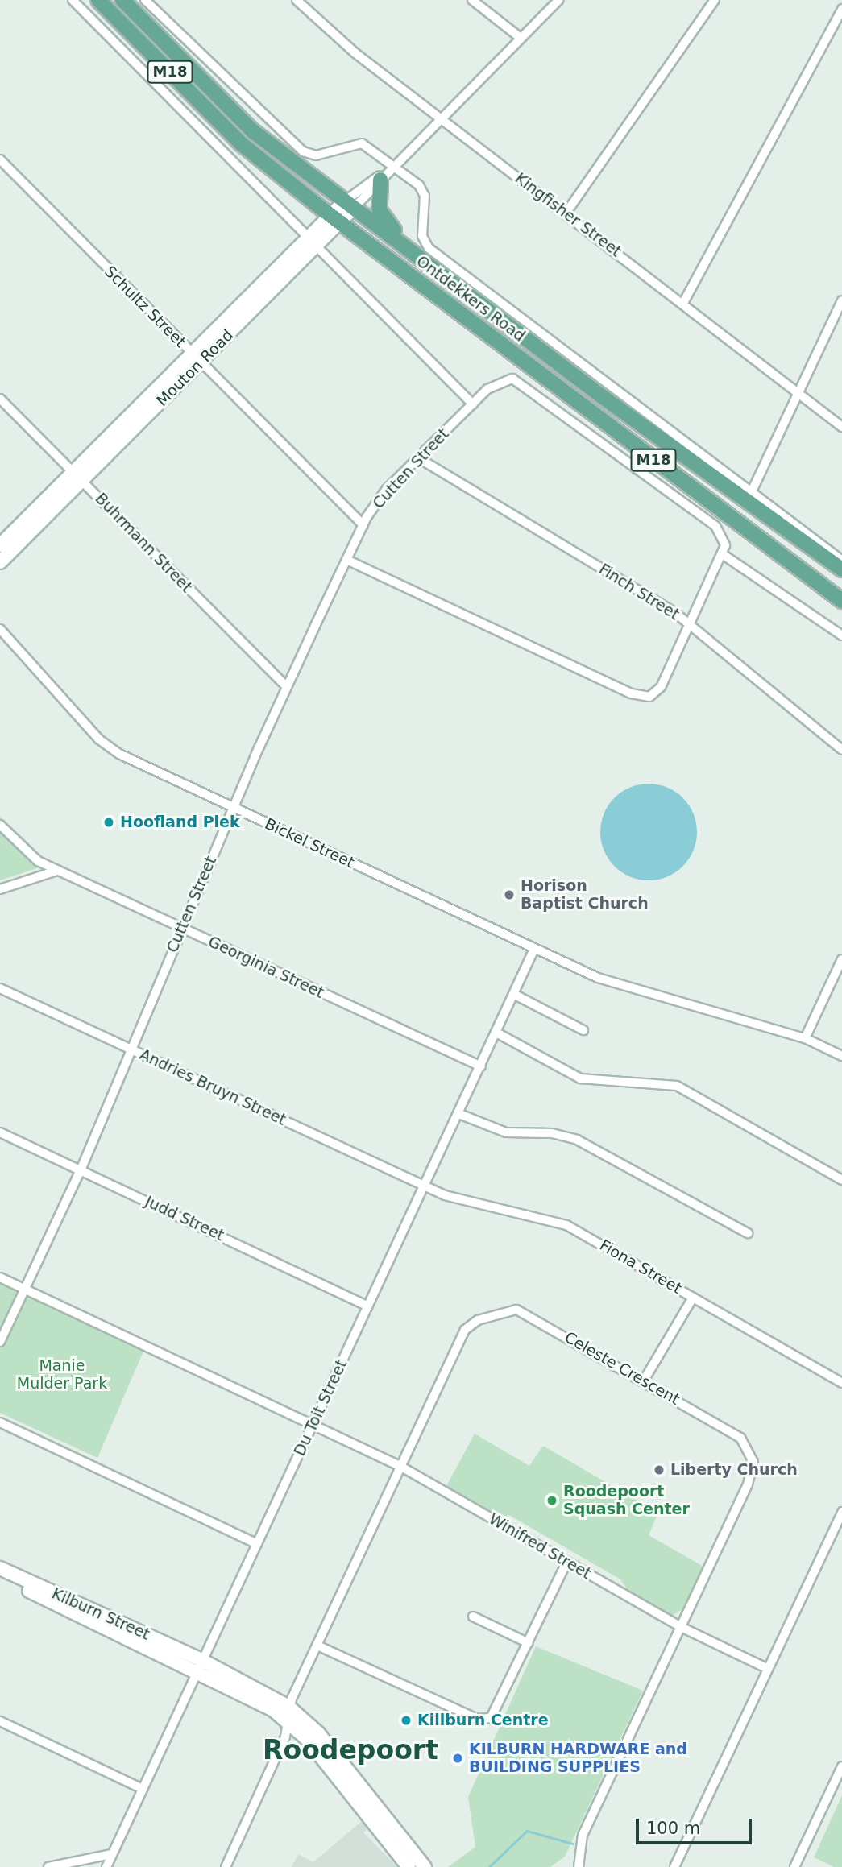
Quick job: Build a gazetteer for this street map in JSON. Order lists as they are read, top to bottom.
{
  "streets": {
    "main road": ["M18", "Ontdekkers Road"],
    "street": [
      "Kingfisher Street",
      "Schultz Street",
      "Mouton Road",
      "Cutten Street",
      "Buhrmann Street",
      "Finch Street",
      "Bickel Street",
      "Georginia Street",
      "Andries Bruyn Street",
      "Judd Street",
      "Fiona Street",
      "Celeste Crescent",
      "Du Toit Street",
      "Winifred Street",
      "Kilburn Street"
    ]
  },
  "crossings": [
    ["Kingfisher Street", "Mouton Road"],
    ["Ontdekkers Road", "Mouton Road"],
    ["Schultz Street", "Mouton Road"],
    ["Schultz Street", "Cutten Street"],
    ["Mouton Road", "Buhrmann Street"],
    ["Cutten Street", "Buhrmann Street"],
    ["Cutten Street", "Finch Street"],
    ["Cutten Street", "Bickel Street"],
    ["Cutten Street", "Georginia Street"],
    ["Cutten Street", "Andries Bruyn Street"],
    ["Cutten Street", "Judd Street"],
    ["Cutten Street", "Winifred Street"],
    ["Bickel Street", "Du Toit Street"],
    ["Georginia Street", "Du Toit Street"],
    ["Andries Bruyn Street", "Fiona Street"],
    ["Andries Bruyn Street", "Du Toit Street"],
    ["Judd Street", "Du Toit Street"],
    ["Fiona Street", "Du Toit Street"],
    ["Celeste Crescent", "Winifred Street"],
    ["Du Toit Street", "Winifred Street"],
    ["Du Toit Street", "Kilburn Street"]
  ],
  "districts": ["Roodepoort"],
  "parks": ["Manie Mulder Park"],
  "places": [
    "Hoofland Plek",
    "Horison Baptist Church",
    "Liberty Church",
    "Roodepoort Squash Center",
    "Killburn Centre",
    "KILBURN HARDWARE and BUILDING SUPPLIES"
  ],
  "scale_bar": "100 m"
}
